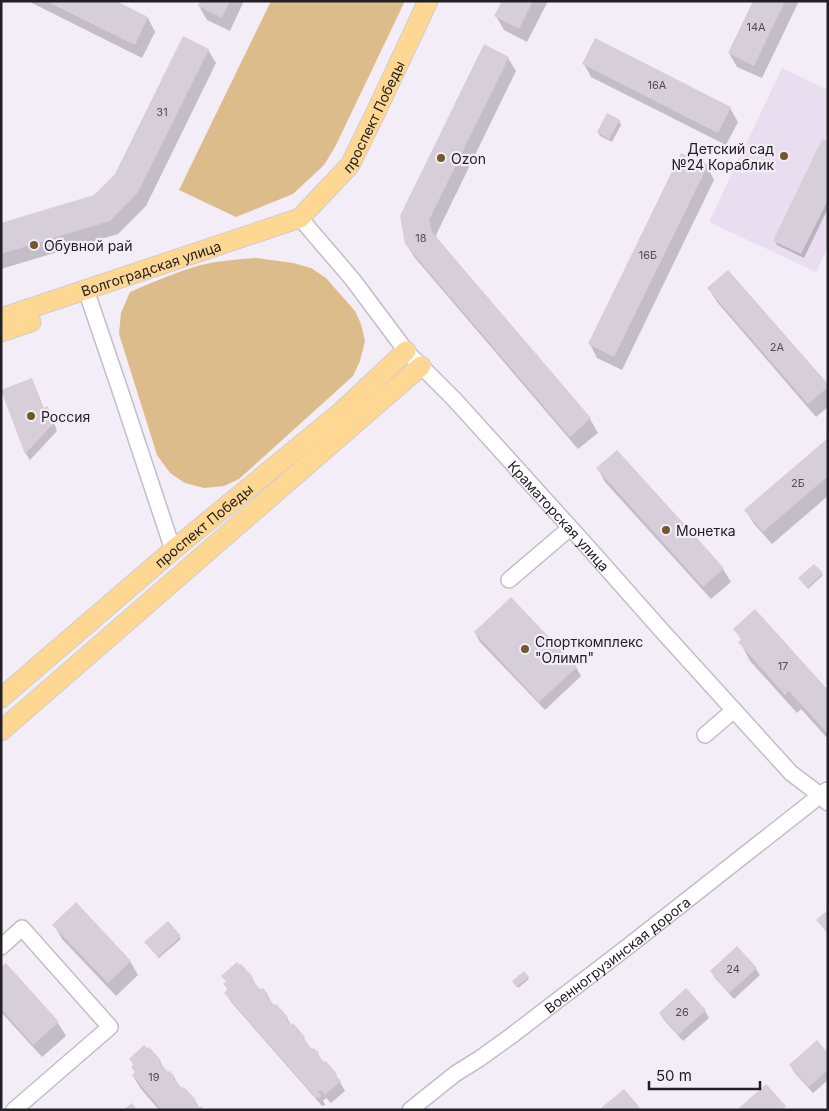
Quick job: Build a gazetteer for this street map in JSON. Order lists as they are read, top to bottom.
{
  "streets": {
    "main road": ["проспект Победы", "Волгоградская улица"],
    "street": ["Краматорская улица", "Военногрузинская дорога"]
  },
  "crossings": [
    ["проспект Победы", "Волгоградская улица"],
    ["проспект Победы", "Краматорская улица"],
    ["Волгоградская улица", "Краматорская улица"],
    ["Краматорская улица", "Военногрузинская дорога"]
  ],
  "places": [
    "Детский сад №24 Кораблик",
    "Ozon",
    "Обувной рай",
    "Россия",
    "Монетка",
    "Спорткомплекс \"Олимп\""
  ],
  "house_numbers": [
    "14А",
    "16А",
    "31",
    "18",
    "16Б",
    "2А",
    "2Б",
    "17",
    "24",
    "26",
    "19"
  ],
  "scale_bar": "50 m"
}
